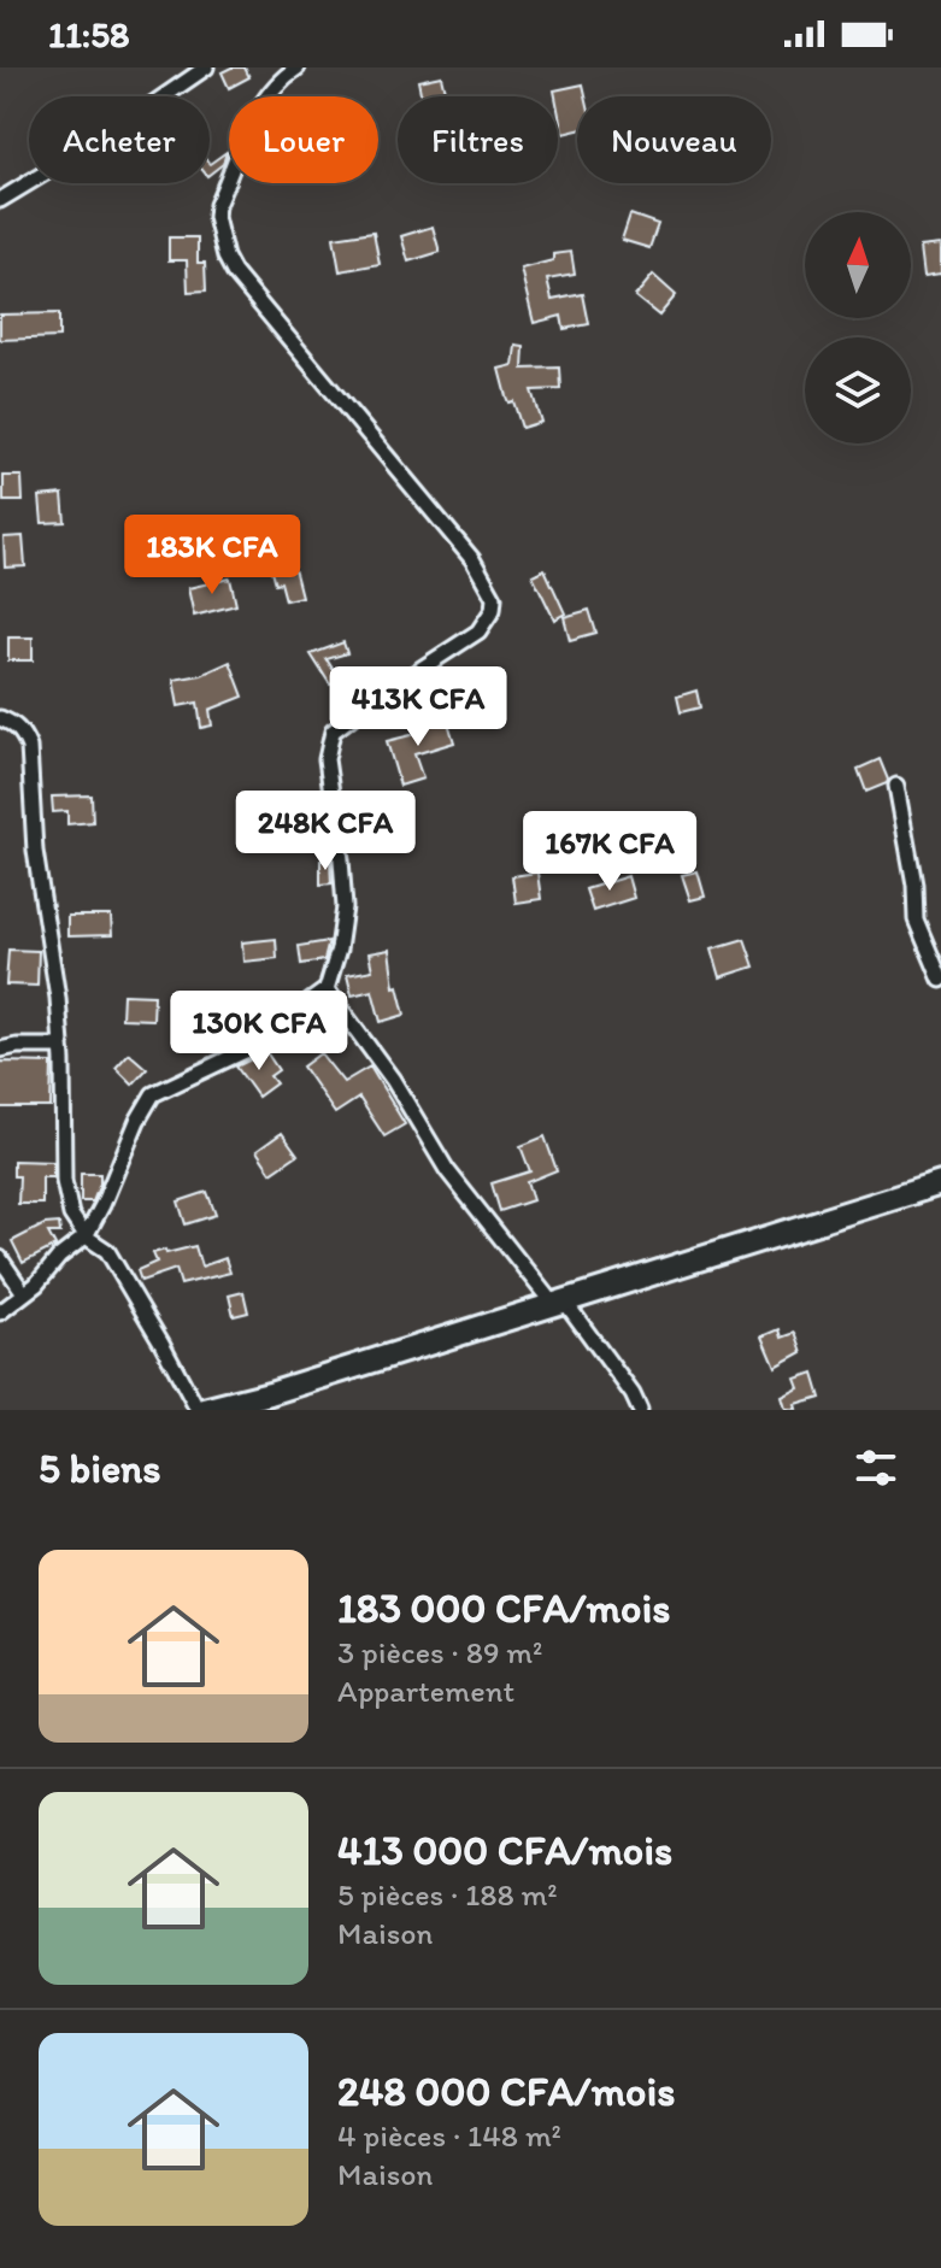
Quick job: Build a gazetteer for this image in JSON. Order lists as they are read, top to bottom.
{
  "north": "top",
  "page": {
    "status": "11:58",
    "chip": [
      "Acheter",
      "Louer",
      "Filtres",
      "Nouveau"
    ],
    "price": [
      "183K CFA",
      "413K CFA",
      "248K CFA",
      "167K CFA",
      "130K CFA"
    ],
    "heading": "5 biens",
    "list": [
      {
        "name": "183 000 CFA/mois",
        "note": "3 pièces · 89 m² · Appartement"
      },
      {
        "name": "413 000 CFA/mois",
        "note": "5 pièces · 188 m² · Maison"
      },
      {
        "name": "248 000 CFA/mois",
        "note": "4 pièces · 148 m² · Maison"
      }
    ]
  }
}
